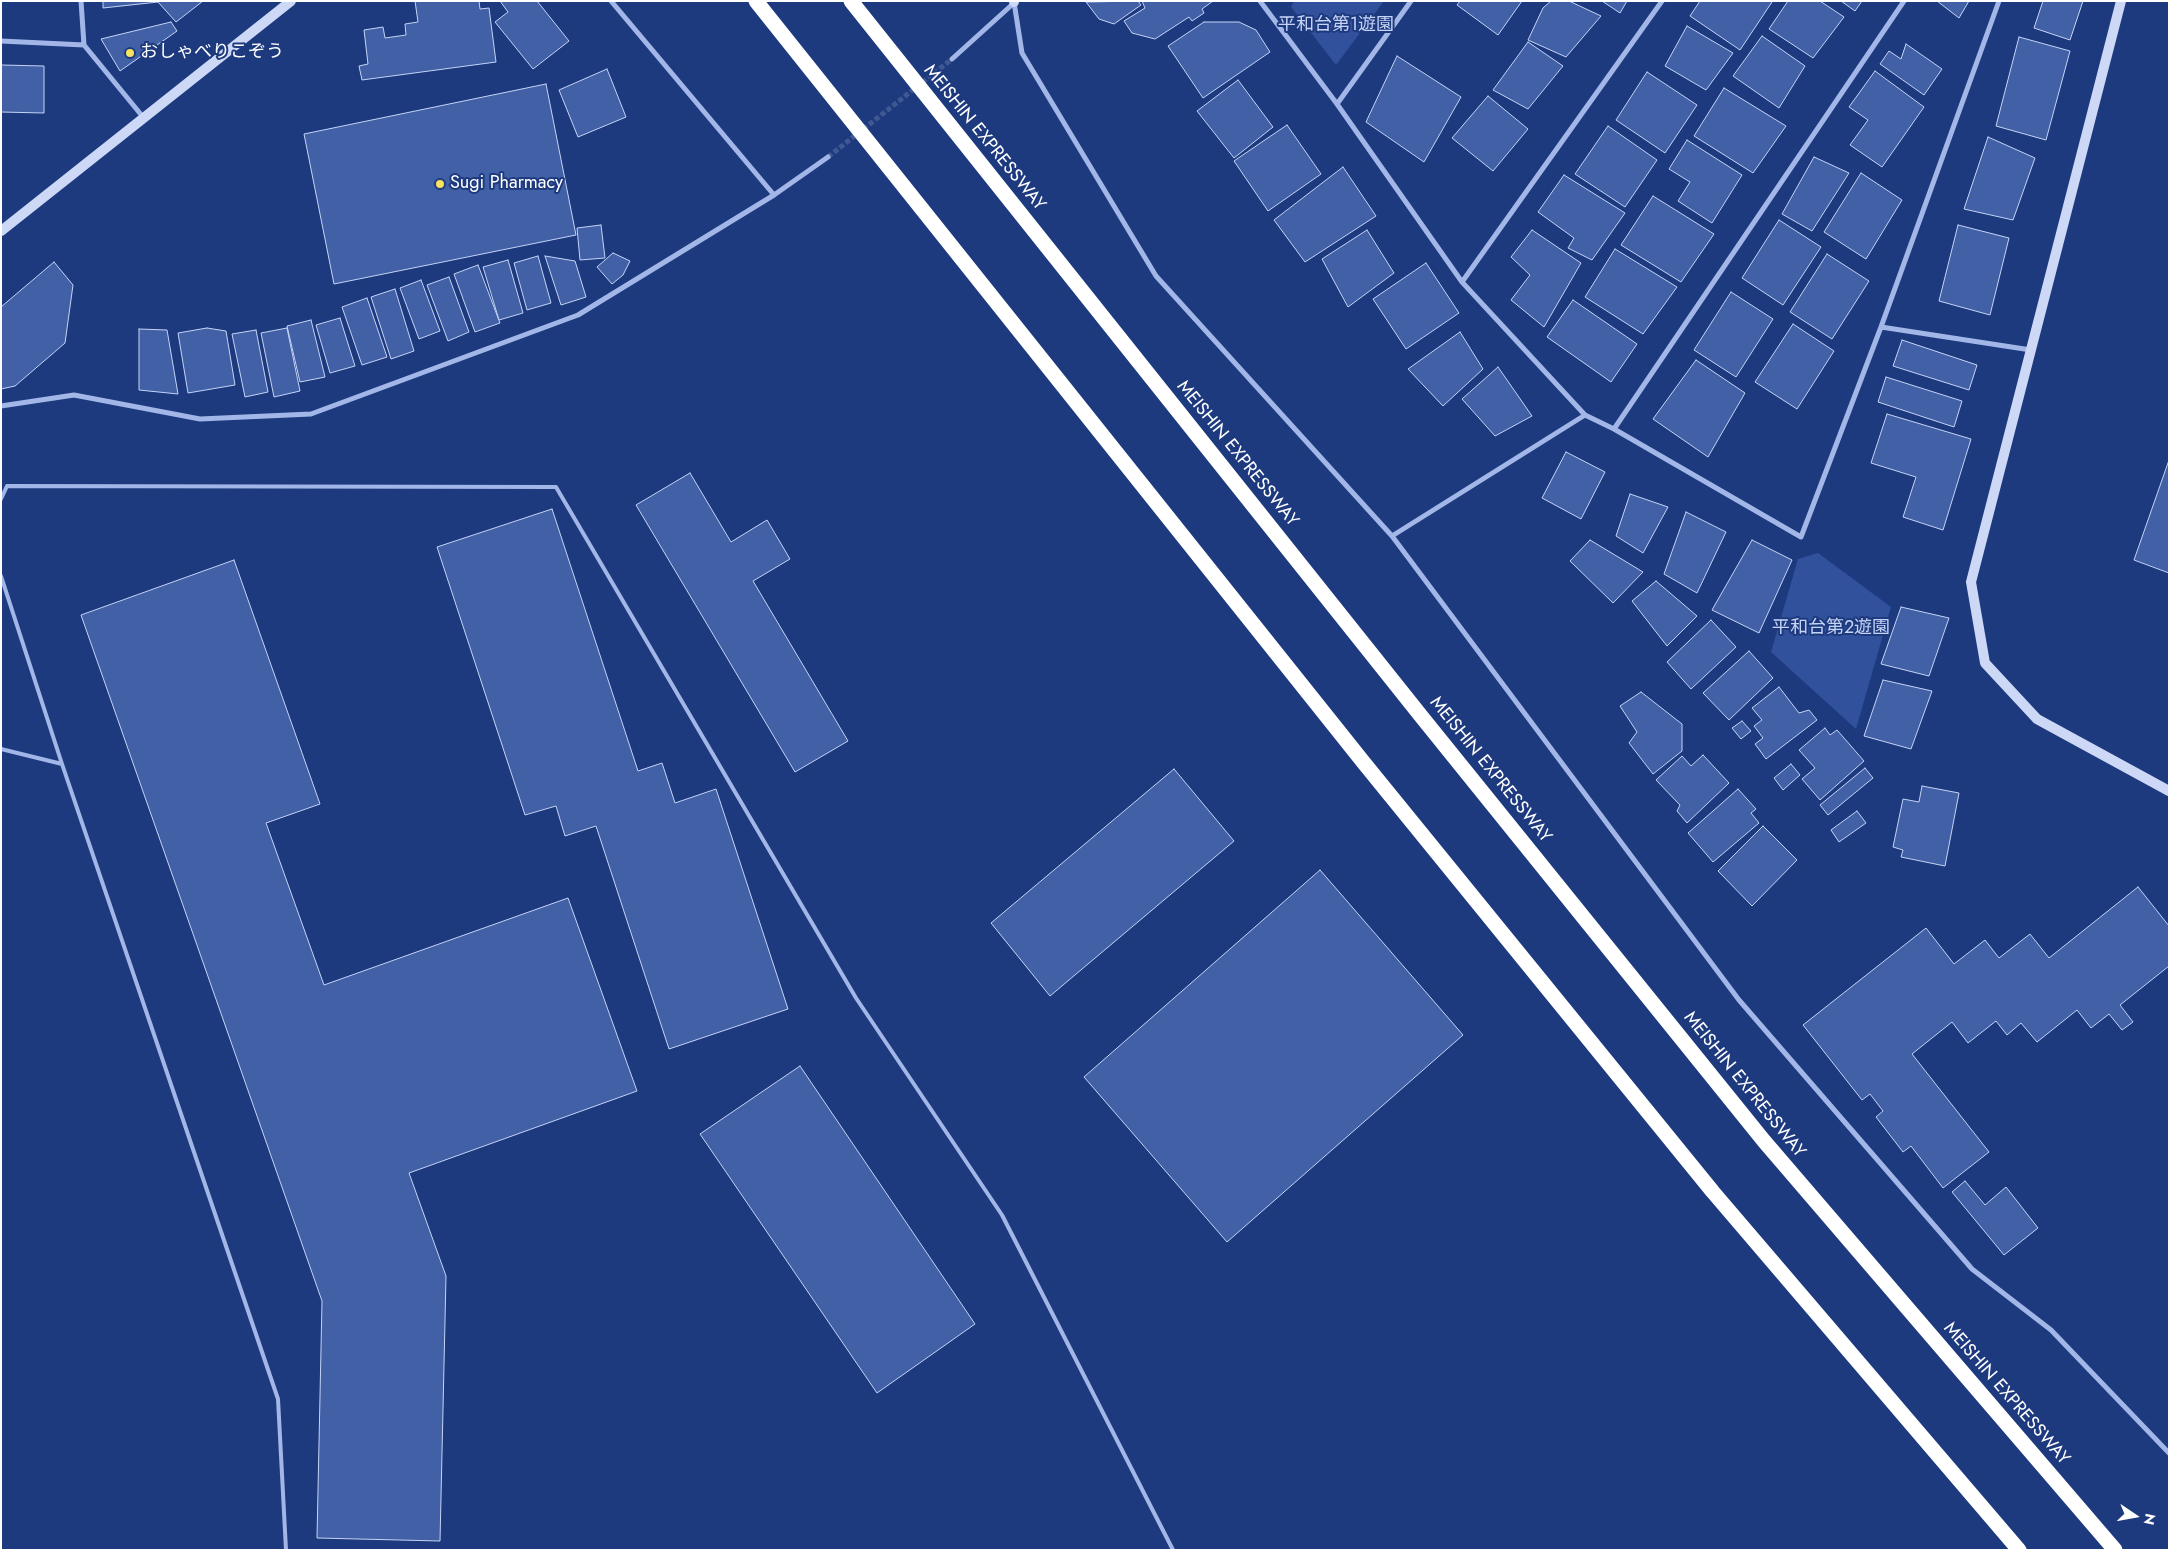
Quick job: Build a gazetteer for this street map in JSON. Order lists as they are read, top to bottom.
{
  "streets": {
    "highway": ["MEISHIN EXPRESSWAY"]
  },
  "parks": ["平和台第1遊園", "平和台第2遊園"],
  "places": ["おしゃべりこぞう", "Sugi Pharmacy"],
  "north": "right"
}
